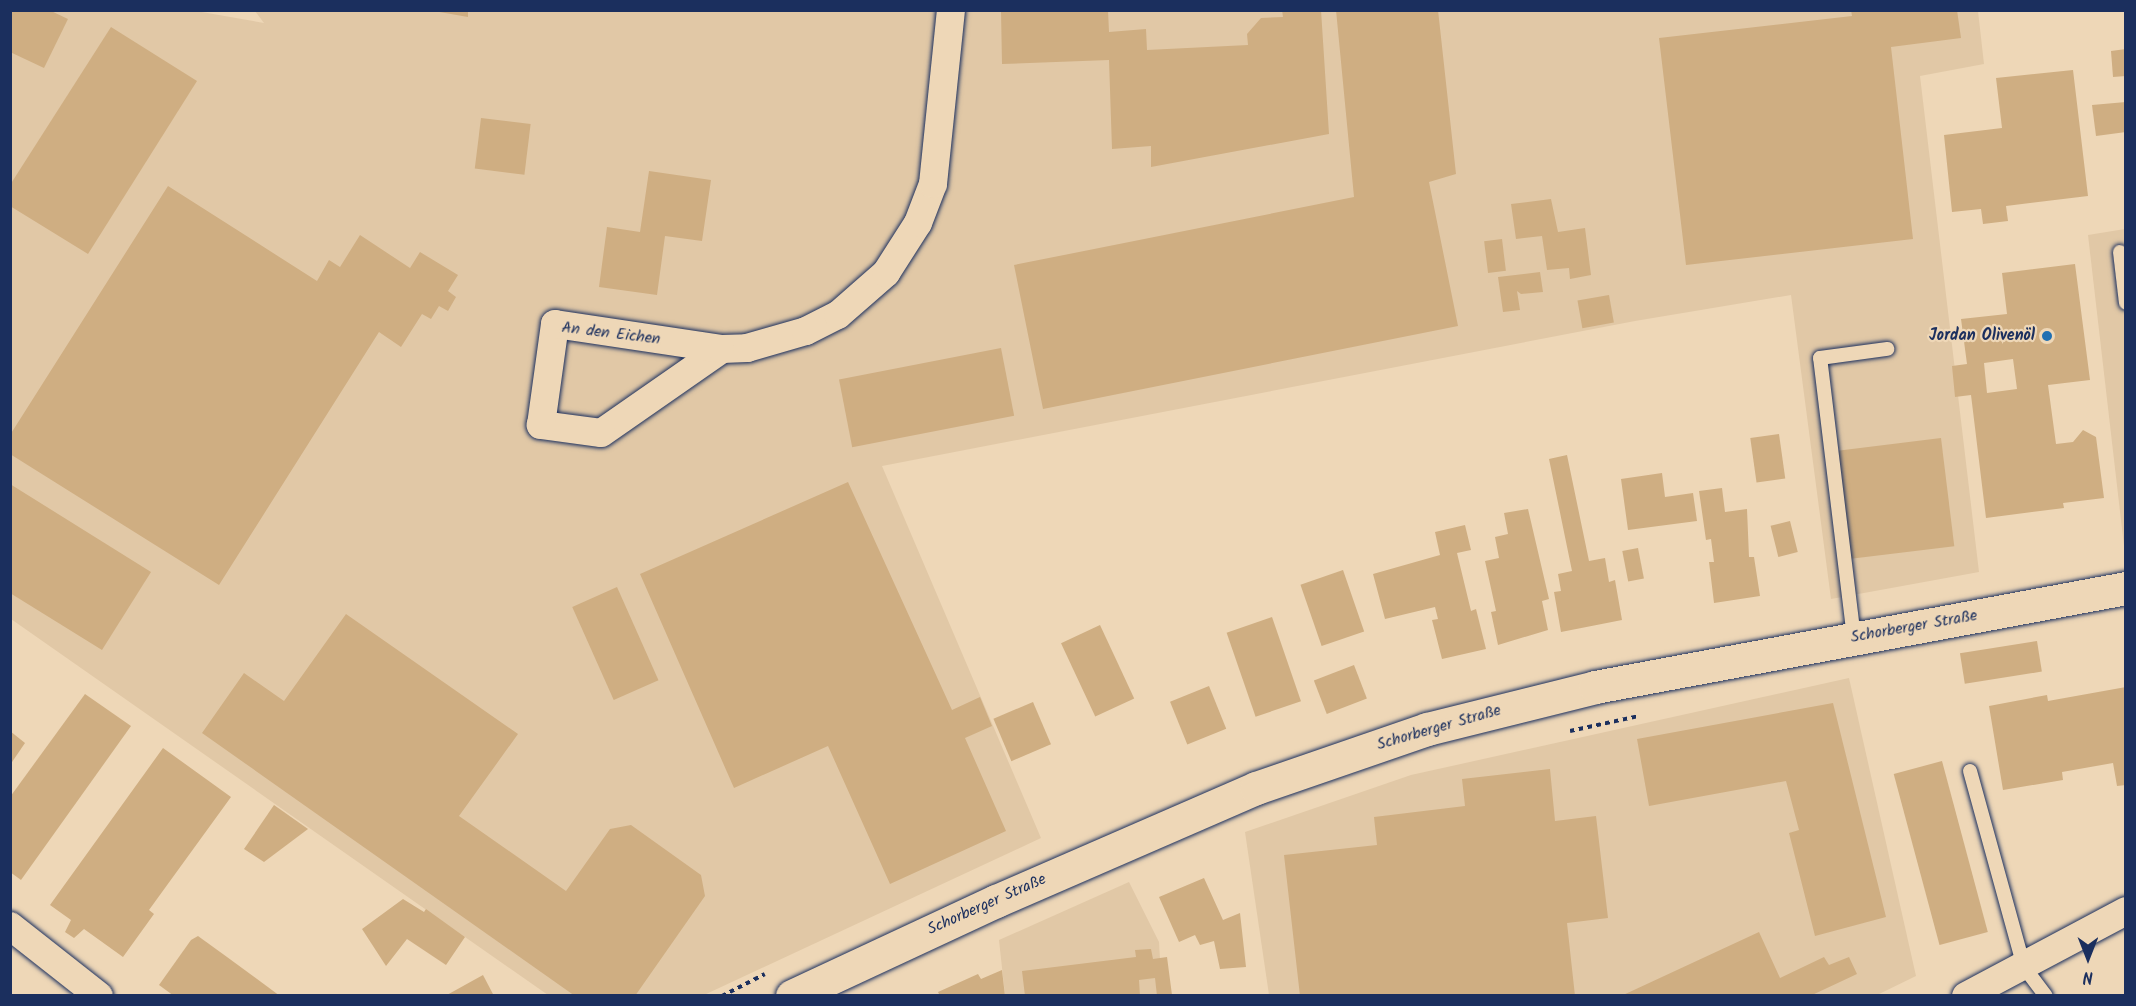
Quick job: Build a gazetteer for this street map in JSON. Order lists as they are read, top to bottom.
{
  "streets": {
    "street": ["An den Eichen", "Schorberger Straße"]
  },
  "places": ["Jordan Olivenöl"],
  "north": "bottom"
}
